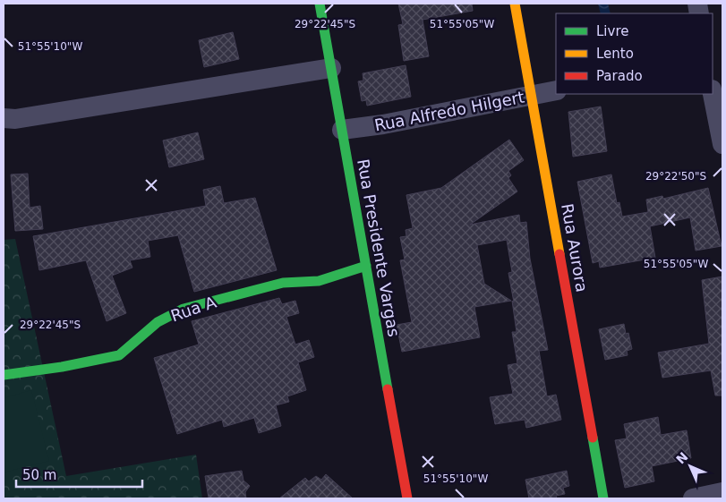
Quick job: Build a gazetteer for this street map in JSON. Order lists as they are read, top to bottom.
{
  "streets": {
    "street": [
      "Rua Alfredo Hilgert",
      "Rua Presidente Vargas",
      "Rua Aurora",
      "Rua A"
    ]
  },
  "crossings": [
    ["Rua Alfredo Hilgert", "Rua Presidente Vargas"],
    ["Rua Alfredo Hilgert", "Rua Aurora"],
    ["Rua Presidente Vargas", "Rua A"]
  ],
  "legend": ["Livre", "Lento", "Parado"],
  "scale_bar": "50 m",
  "north": "top left",
  "coordinates": [
    "51°55'05\"W",
    "29°22'45\"S",
    "51°55'10\"W",
    "29°22'50\"S"
  ]
}
